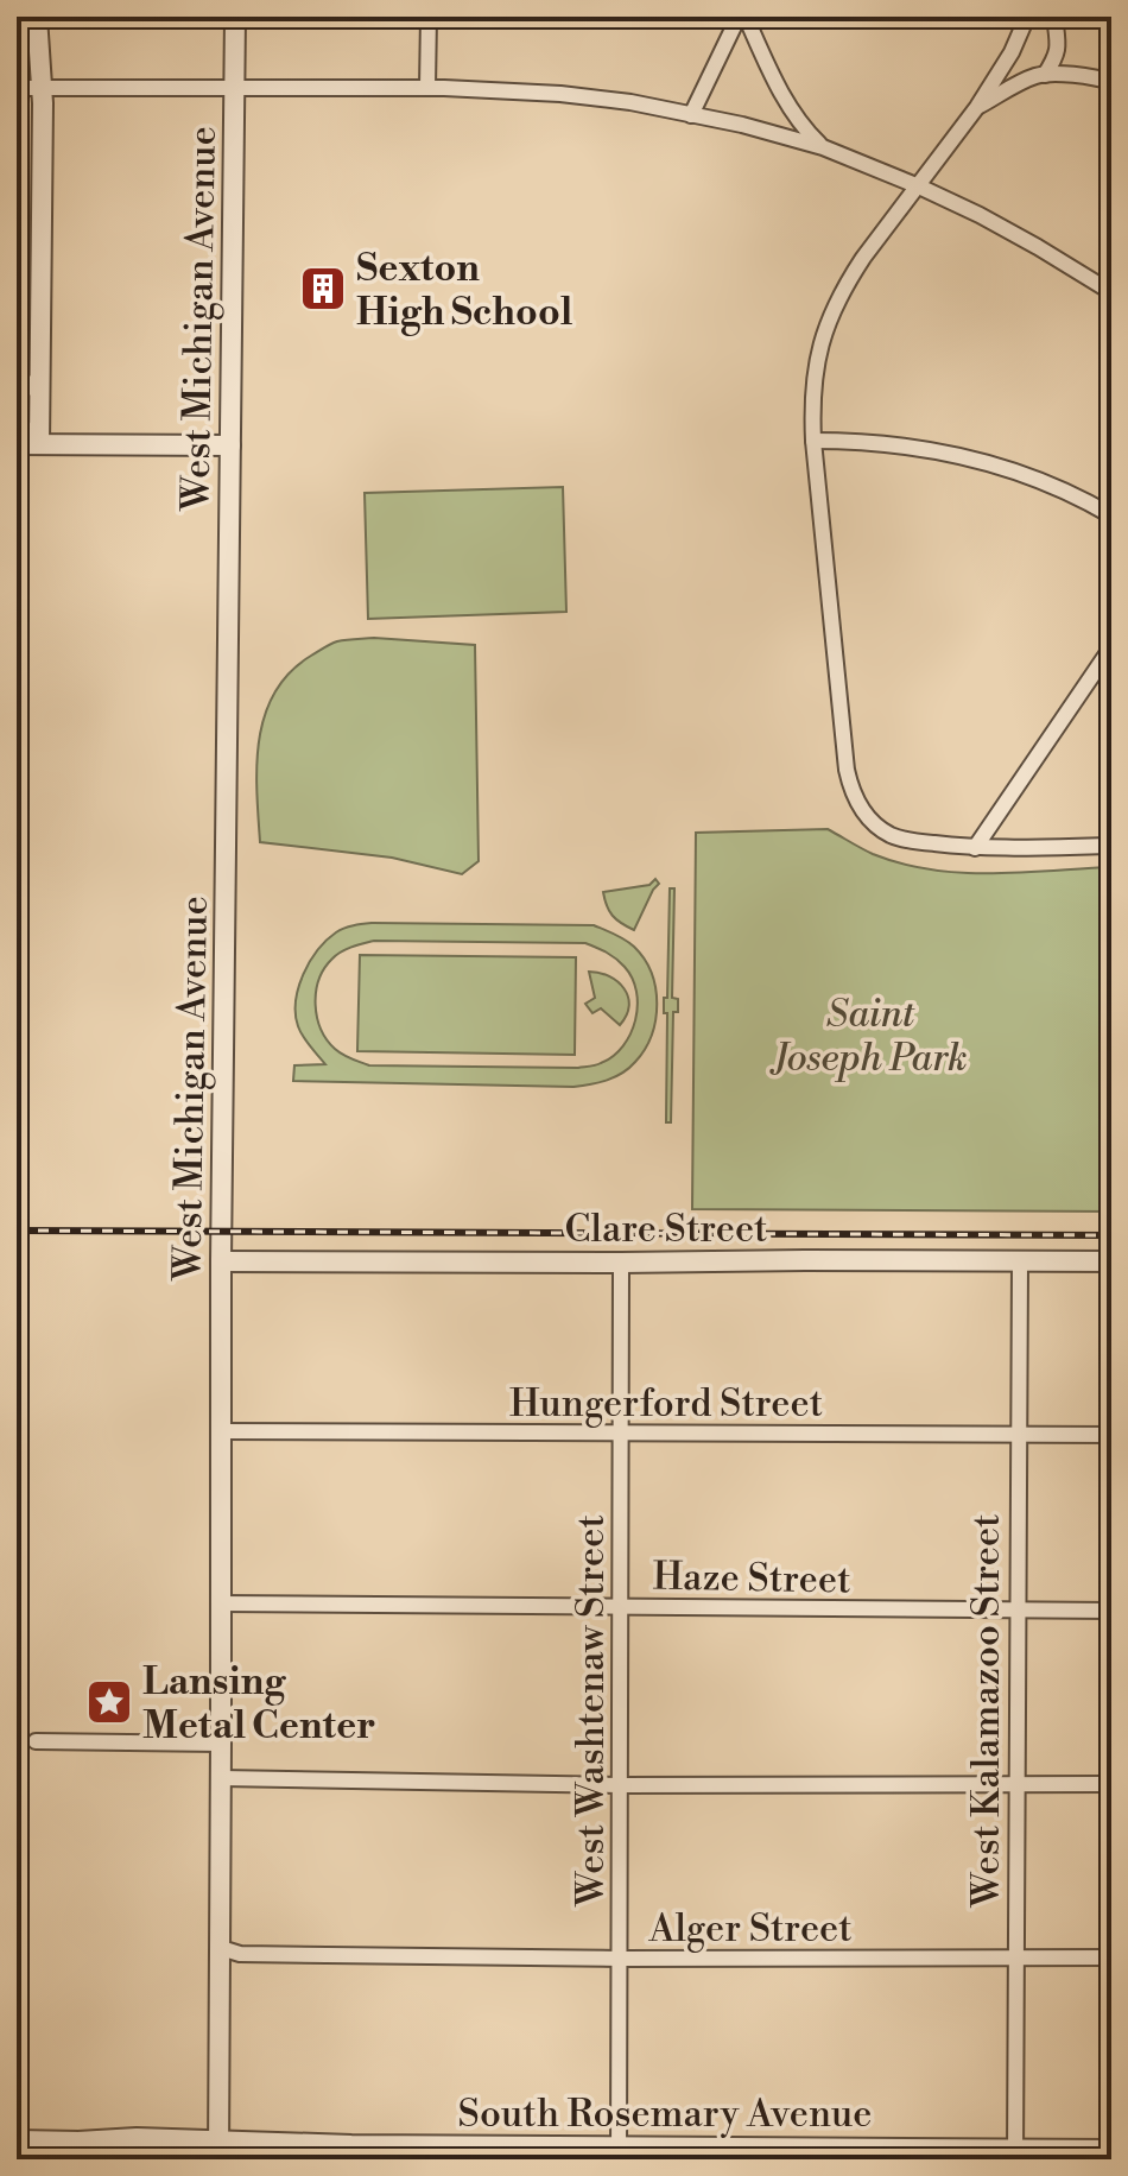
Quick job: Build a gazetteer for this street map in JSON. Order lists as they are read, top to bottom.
{
  "streets": {
    "street": [
      "West Michigan Avenue",
      "Clare Street",
      "Hungerford Street",
      "Haze Street",
      "West Washtenaw Street",
      "West Kalamazoo Street",
      "Alger Street",
      "South Rosemary Avenue"
    ]
  },
  "crossings": [
    ["West Michigan Avenue", "Clare Street"],
    ["West Michigan Avenue", "Hungerford Street"],
    ["West Michigan Avenue", "Haze Street"],
    ["West Michigan Avenue", "Alger Street"],
    ["West Michigan Avenue", "South Rosemary Avenue"],
    ["Clare Street", "West Washtenaw Street"],
    ["Clare Street", "West Kalamazoo Street"],
    ["Hungerford Street", "West Washtenaw Street"],
    ["Hungerford Street", "West Kalamazoo Street"],
    ["Haze Street", "West Washtenaw Street"],
    ["Haze Street", "West Kalamazoo Street"],
    ["West Washtenaw Street", "Alger Street"],
    ["West Washtenaw Street", "South Rosemary Avenue"],
    ["West Kalamazoo Street", "Alger Street"],
    ["West Kalamazoo Street", "South Rosemary Avenue"]
  ],
  "parks": ["Saint Joseph Park"],
  "places": {
    "building": ["Sexton High School"],
    "place": ["Lansing Metal Center"]
  }
}
